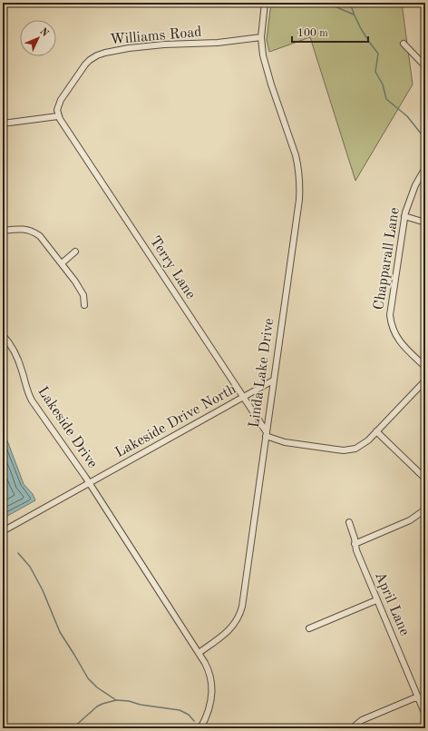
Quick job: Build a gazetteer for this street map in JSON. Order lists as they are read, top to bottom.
{
  "streets": {
    "street": [
      "Williams Road",
      "Chapparall Lane",
      "Terry Lane",
      "Linda Lake Drive",
      "Lakeside Drive North",
      "Lakeside Drive",
      "April Lane"
    ]
  },
  "crossings": [
    ["Williams Road", "Terry Lane"],
    ["Williams Road", "Linda Lake Drive"],
    ["Terry Lane", "Linda Lake Drive"],
    ["Terry Lane", "Lakeside Drive North"],
    ["Linda Lake Drive", "Lakeside Drive North"],
    ["Lakeside Drive North", "Lakeside Drive"]
  ],
  "scale_bar": "100 m",
  "north": "top right"
}
